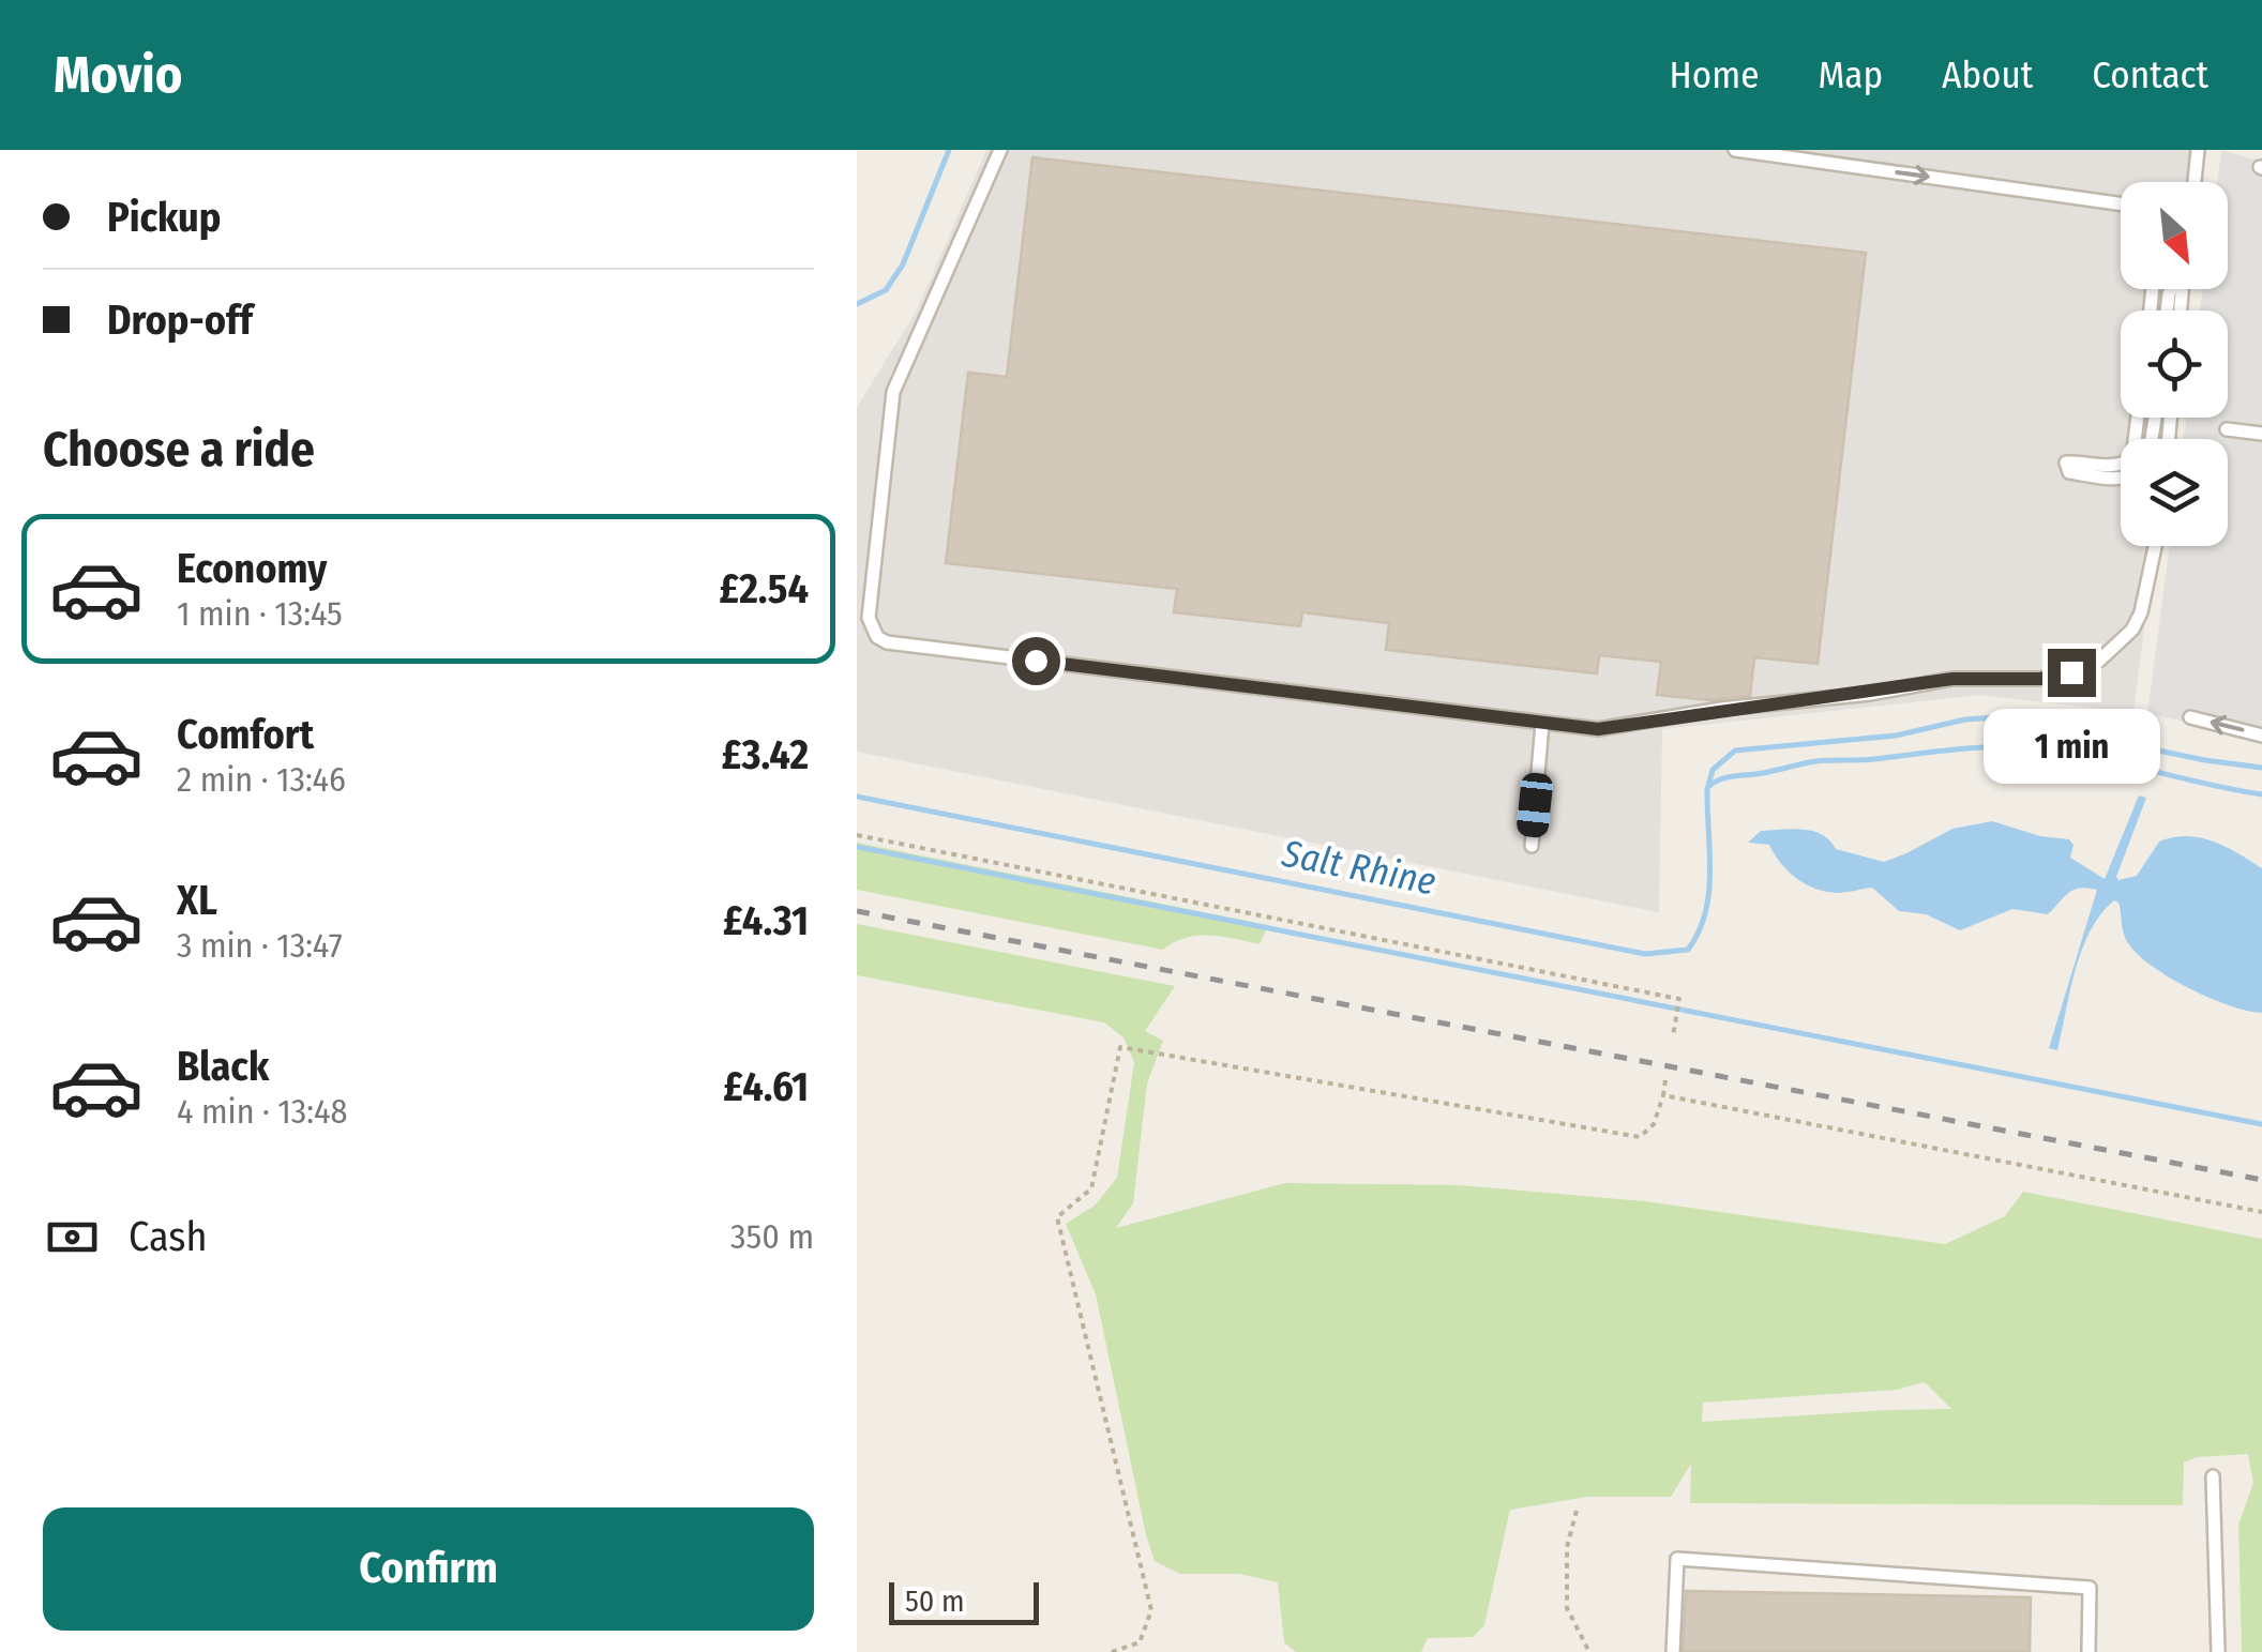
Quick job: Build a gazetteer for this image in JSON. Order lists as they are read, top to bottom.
{
  "water": ["Salt Rhine"],
  "scale_bar": "50 m",
  "north": "bottom right",
  "page": {
    "header": "Movio",
    "nav": [
      "Home",
      "Map",
      "About",
      "Contact"
    ],
    "banner": ["Pickup", "Drop-off"],
    "heading": "Choose a ride",
    "list": [
      {
        "name": "Economy",
        "note": "1 min · 13:45",
        "value": "£2.54"
      },
      {
        "name": "Comfort",
        "note": "2 min · 13:46",
        "value": "£3.42"
      },
      {
        "name": "XL",
        "note": "3 min · 13:47",
        "value": "£4.31"
      },
      {
        "name": "Black",
        "note": "4 min · 13:48",
        "value": "£4.61"
      }
    ],
    "bubble": "1 min",
    "pay": ["Cash", "350 m"],
    "buttons": "Confirm",
    "scale": "50 m"
  }
}
